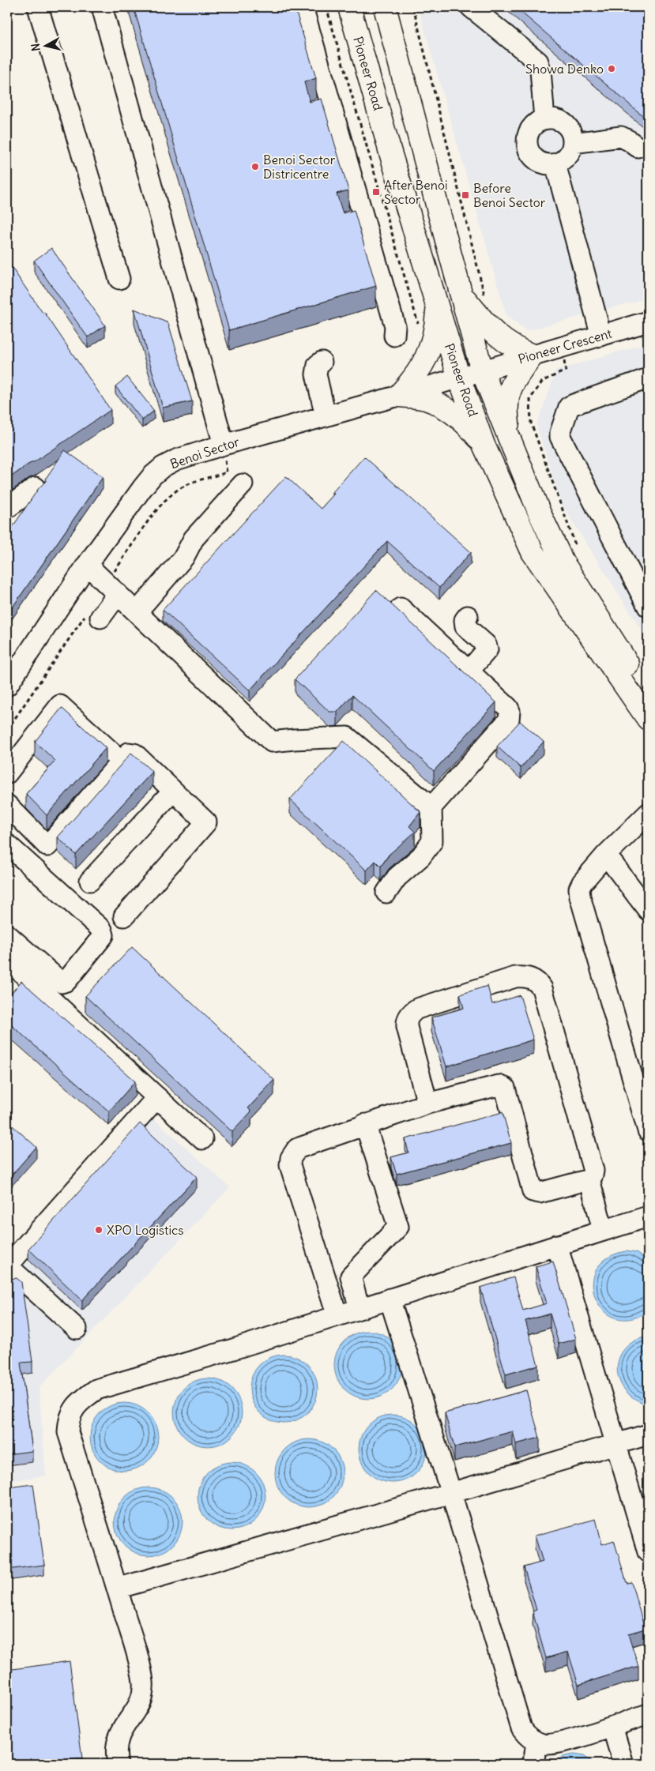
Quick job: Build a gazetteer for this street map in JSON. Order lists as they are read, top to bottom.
{
  "streets": {
    "main road": ["Pioneer Road"],
    "street": ["Pioneer Crescent", "Benoi Sector"]
  },
  "crossings": [
    ["Pioneer Road", "Pioneer Crescent"],
    ["Pioneer Road", "Benoi Sector"],
    ["Pioneer Crescent", "Benoi Sector"]
  ],
  "places": {
    "other": ["Showa Denko", "Benoi Sector Districentre", "XPO Logistics"],
    "transit": ["After Benoi Sector", "Before Benoi Sector"]
  },
  "north": "left"
}
